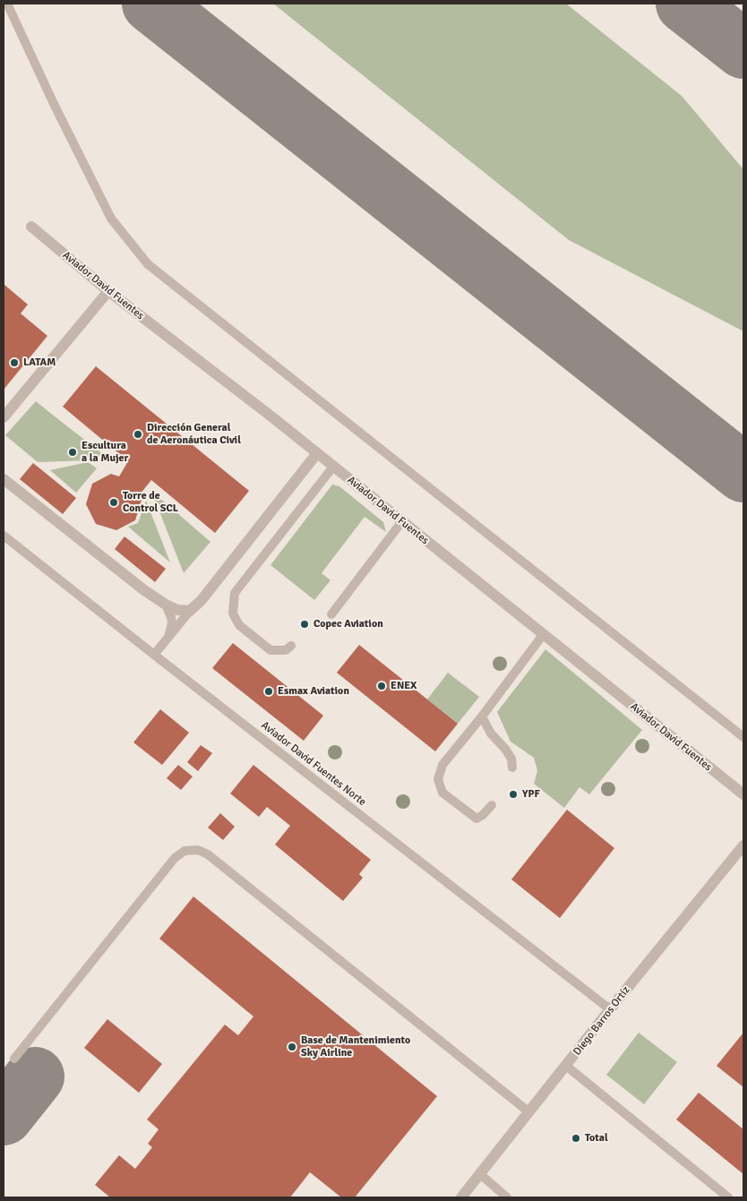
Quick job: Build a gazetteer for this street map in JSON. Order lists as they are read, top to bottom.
{
  "streets": {
    "street": ["Aviador David Fuentes", "Diego Barros Ortíz"],
    "lane": ["Aviador David Fuentes Norte"]
  },
  "crossings": [
    ["Aviador David Fuentes Norte", "Diego Barros Ortíz"]
  ],
  "places": [
    "LATAM",
    "Dirección General de Aeronáutica Civil",
    "Escultura a la Mujer",
    "Torre de Control SCL",
    "Copec Aviation",
    "ENEX",
    "Esmax Aviation",
    "YPF",
    "Base de Mantenimiento Sky Airline",
    "Total"
  ]
}
